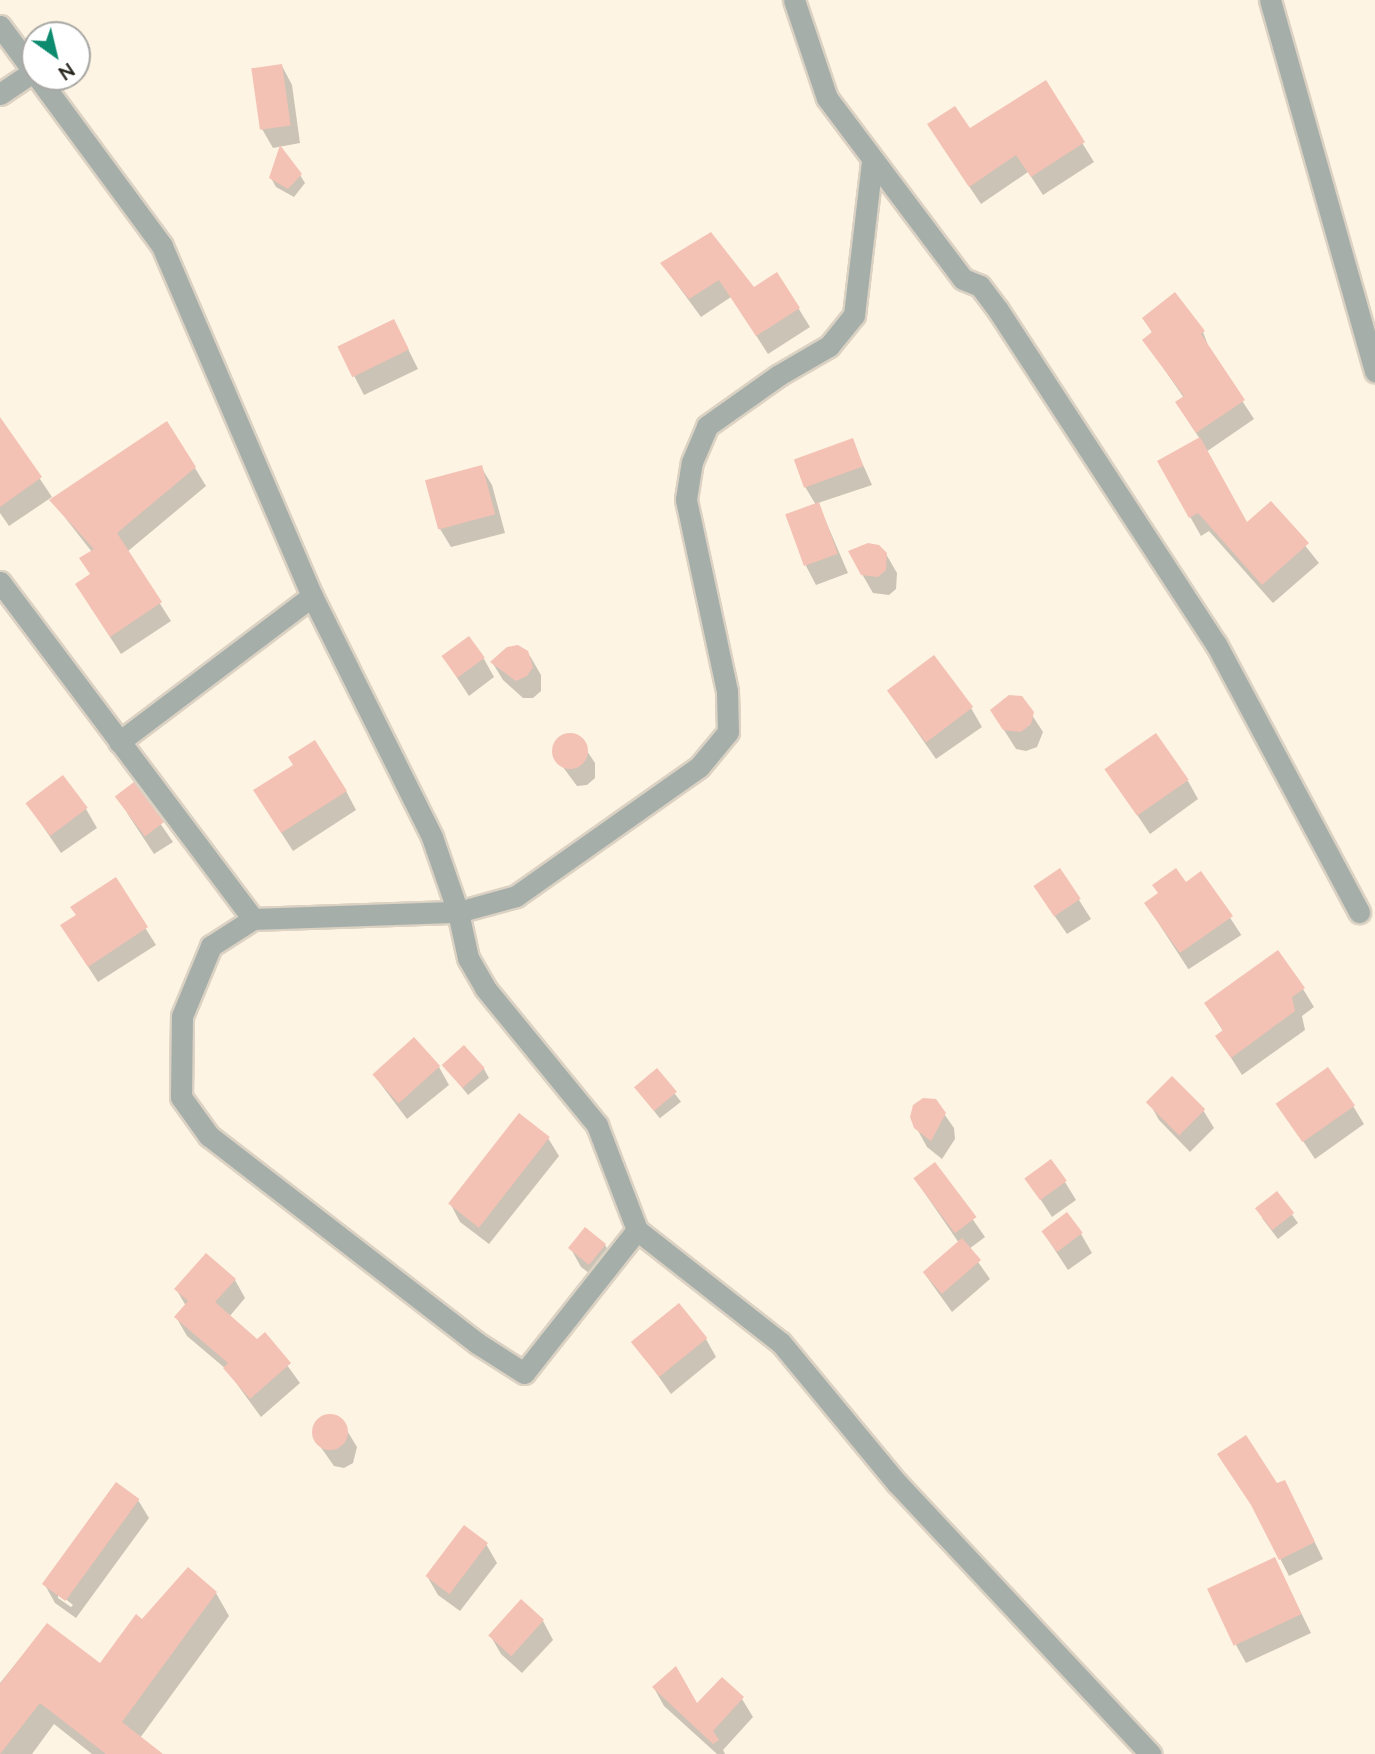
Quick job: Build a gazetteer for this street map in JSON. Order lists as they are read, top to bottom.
{
  "north": "bottom right"
}
